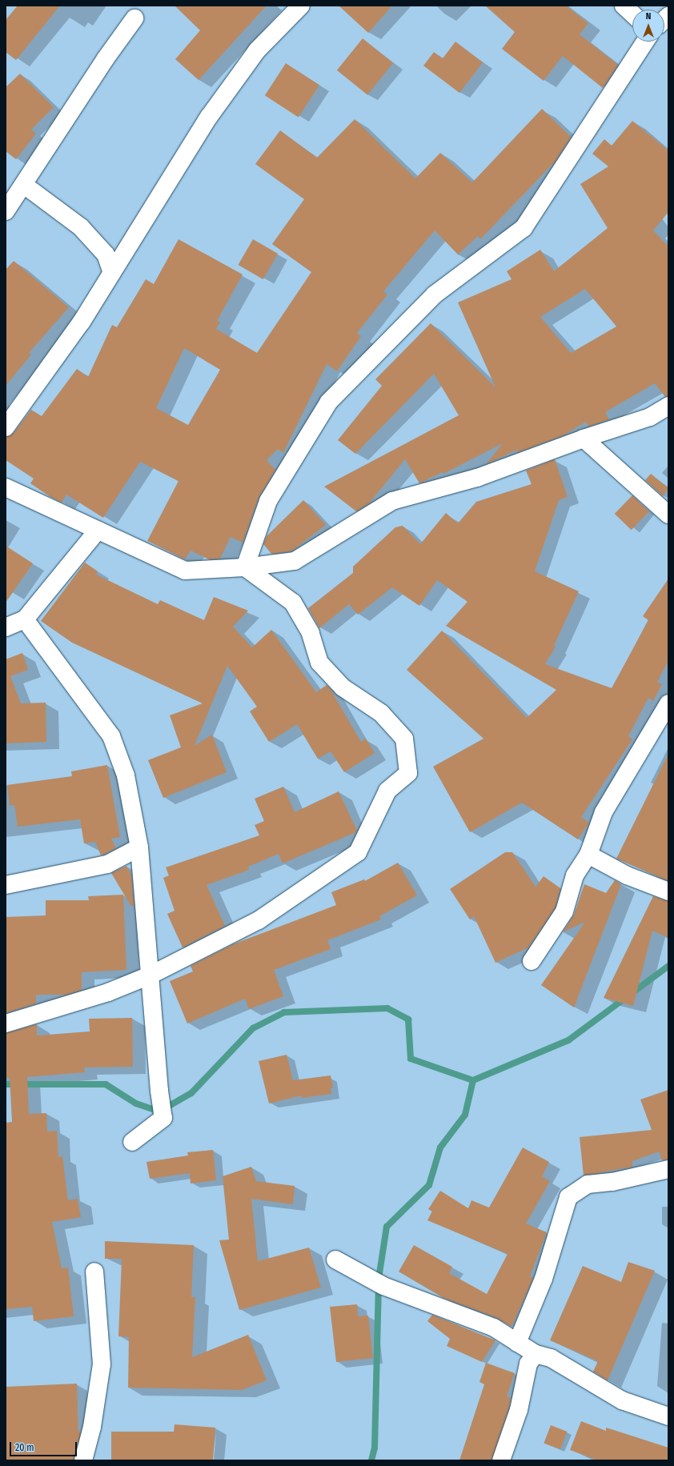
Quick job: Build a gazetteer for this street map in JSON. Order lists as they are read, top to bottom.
{
  "scale_bar": "20 m",
  "north": "top"
}
